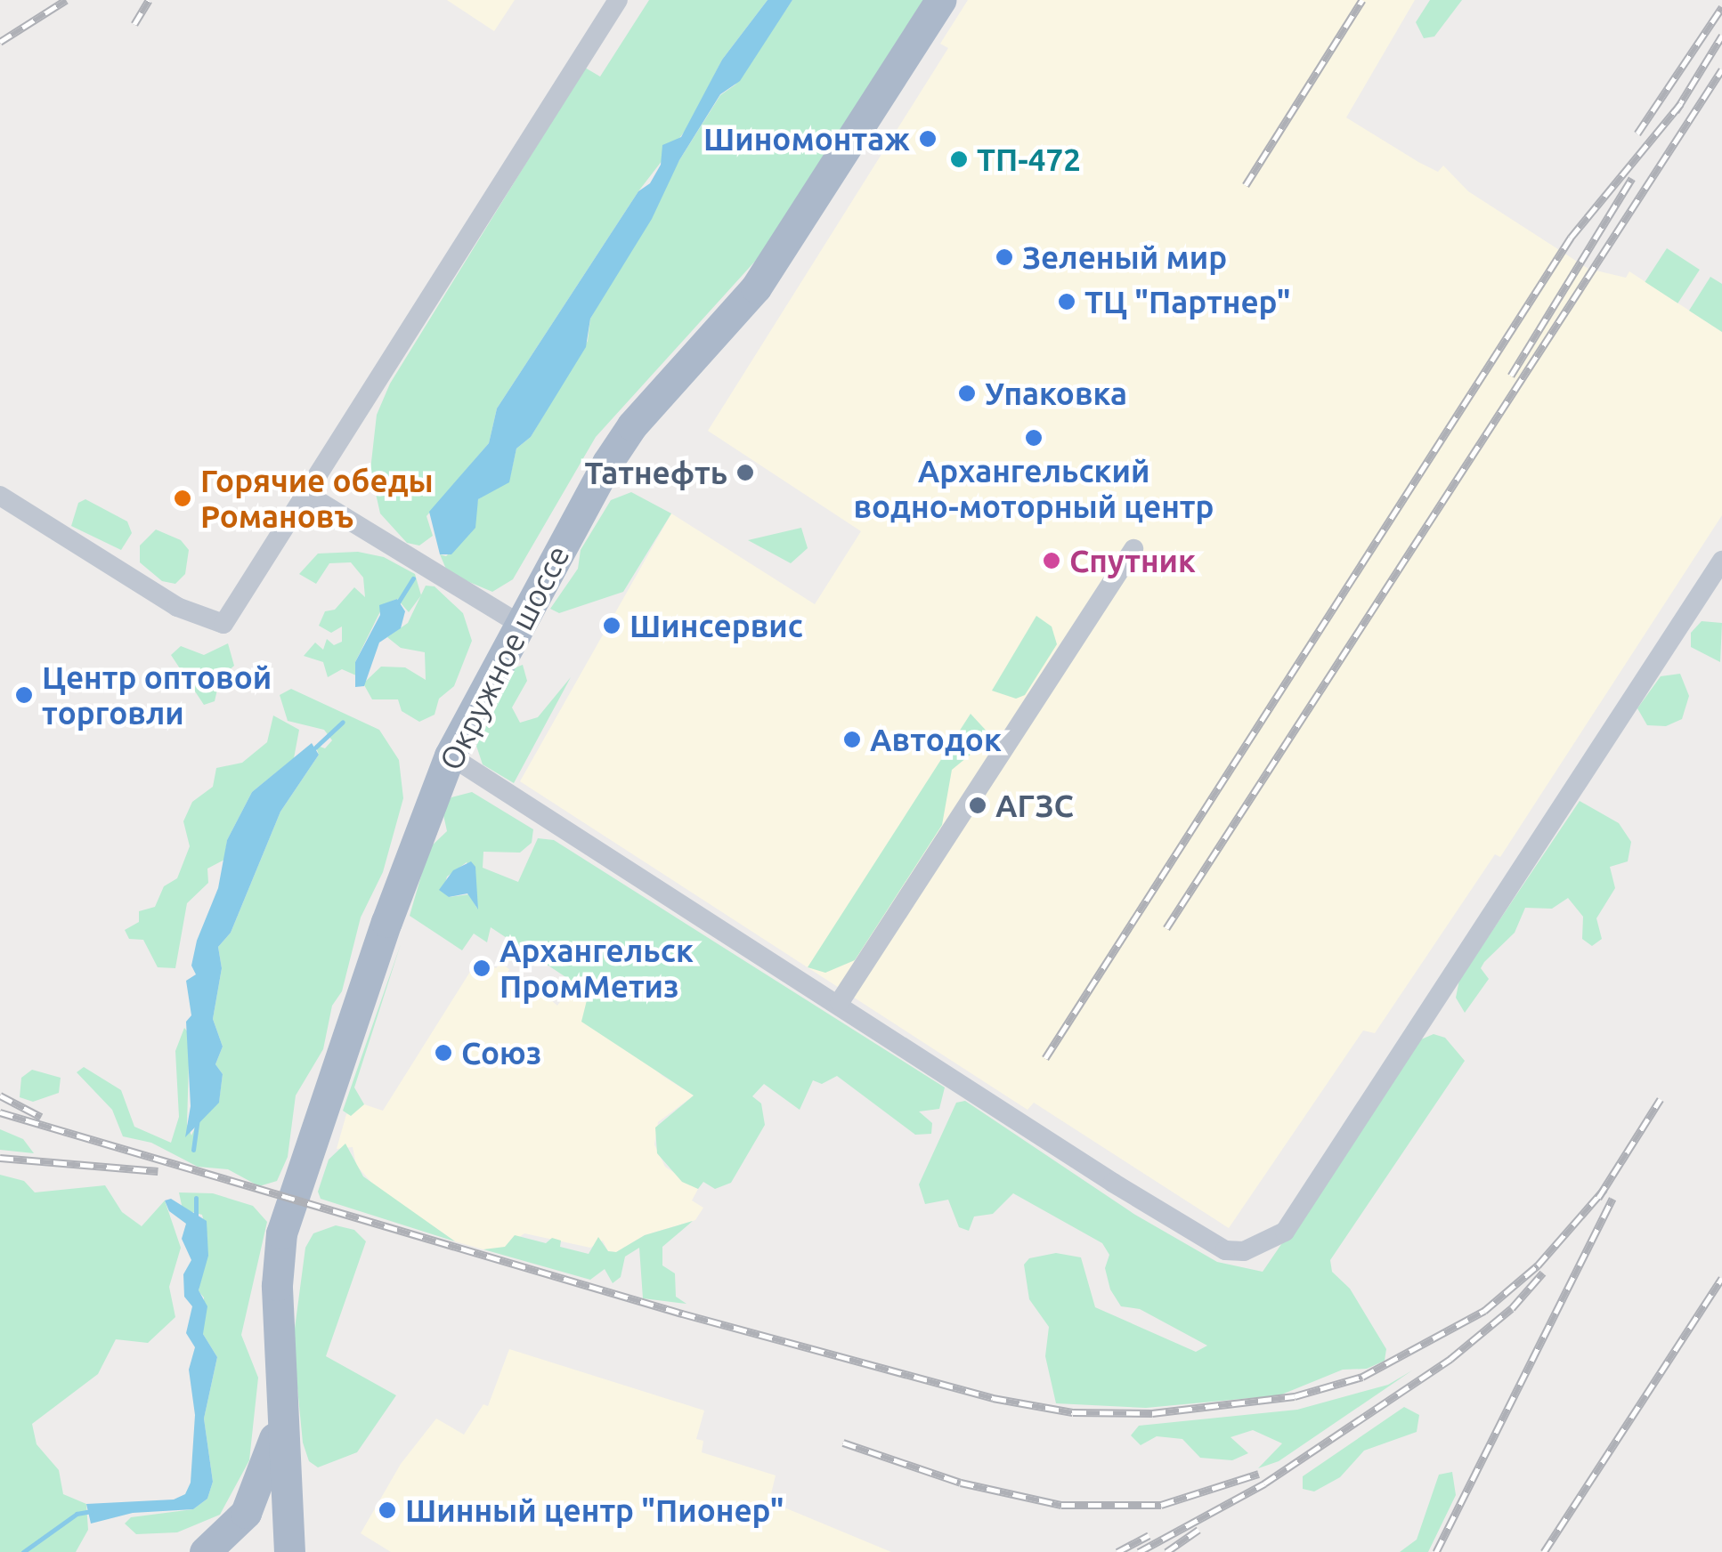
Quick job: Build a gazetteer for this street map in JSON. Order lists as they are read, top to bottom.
{
  "streets": {
    "main road": ["Окружное шоссе"]
  },
  "places": [
    "Шиномонтаж",
    "ТП-472",
    "Зеленый мир",
    "ТЦ \"Партнер\"",
    "Упаковка",
    "Архангельский водно-моторный центр",
    "Татнефть",
    "Горячие обеды Романовъ",
    "Спутник",
    "Шинсервис",
    "Центр оптовой торговли",
    "Автодок",
    "АГЗС",
    "Архангельск ПромМетиз",
    "Союз",
    "Шинный центр \"Пионер\""
  ]
}
